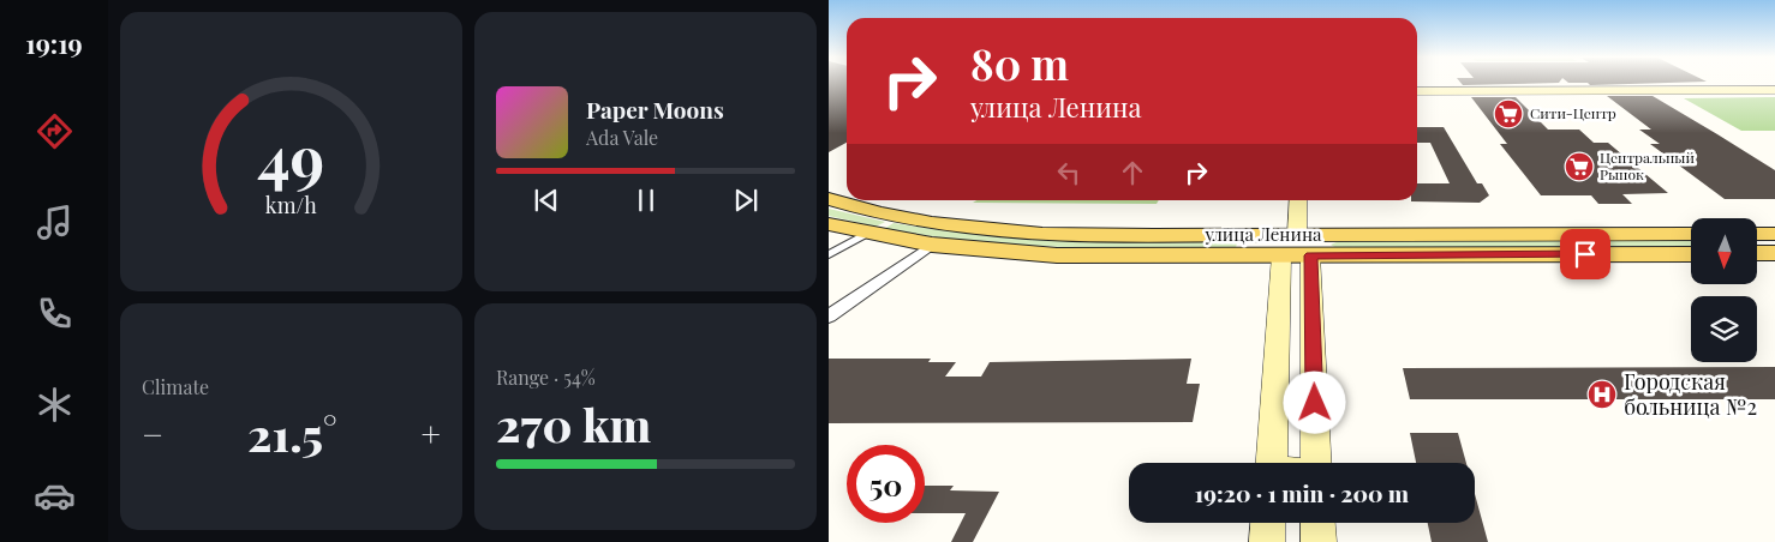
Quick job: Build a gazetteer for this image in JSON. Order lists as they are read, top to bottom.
{
  "streets": {
    "main road": ["улица Ленина"]
  },
  "places": {
    "supermarket": ["Сити-Центр", "Центральный Рынок"],
    "hospital": ["Городская больница №2"]
  },
  "north": "bottom",
  "page": {
    "tabs": "19:19",
    "turn": ["80 m", "улица Ленина"],
    "song": ["Paper Moons", "Ada Vale"],
    "tile": [
      "Climate",
      ["Range · 54%", "270 km"]
    ],
    "heat": ["−", "21.5°", "+"],
    "limit": "50",
    "trip": "19:20 · 1 min · 200 m",
    "gauge": ["49", "km/h"]
  }
}
